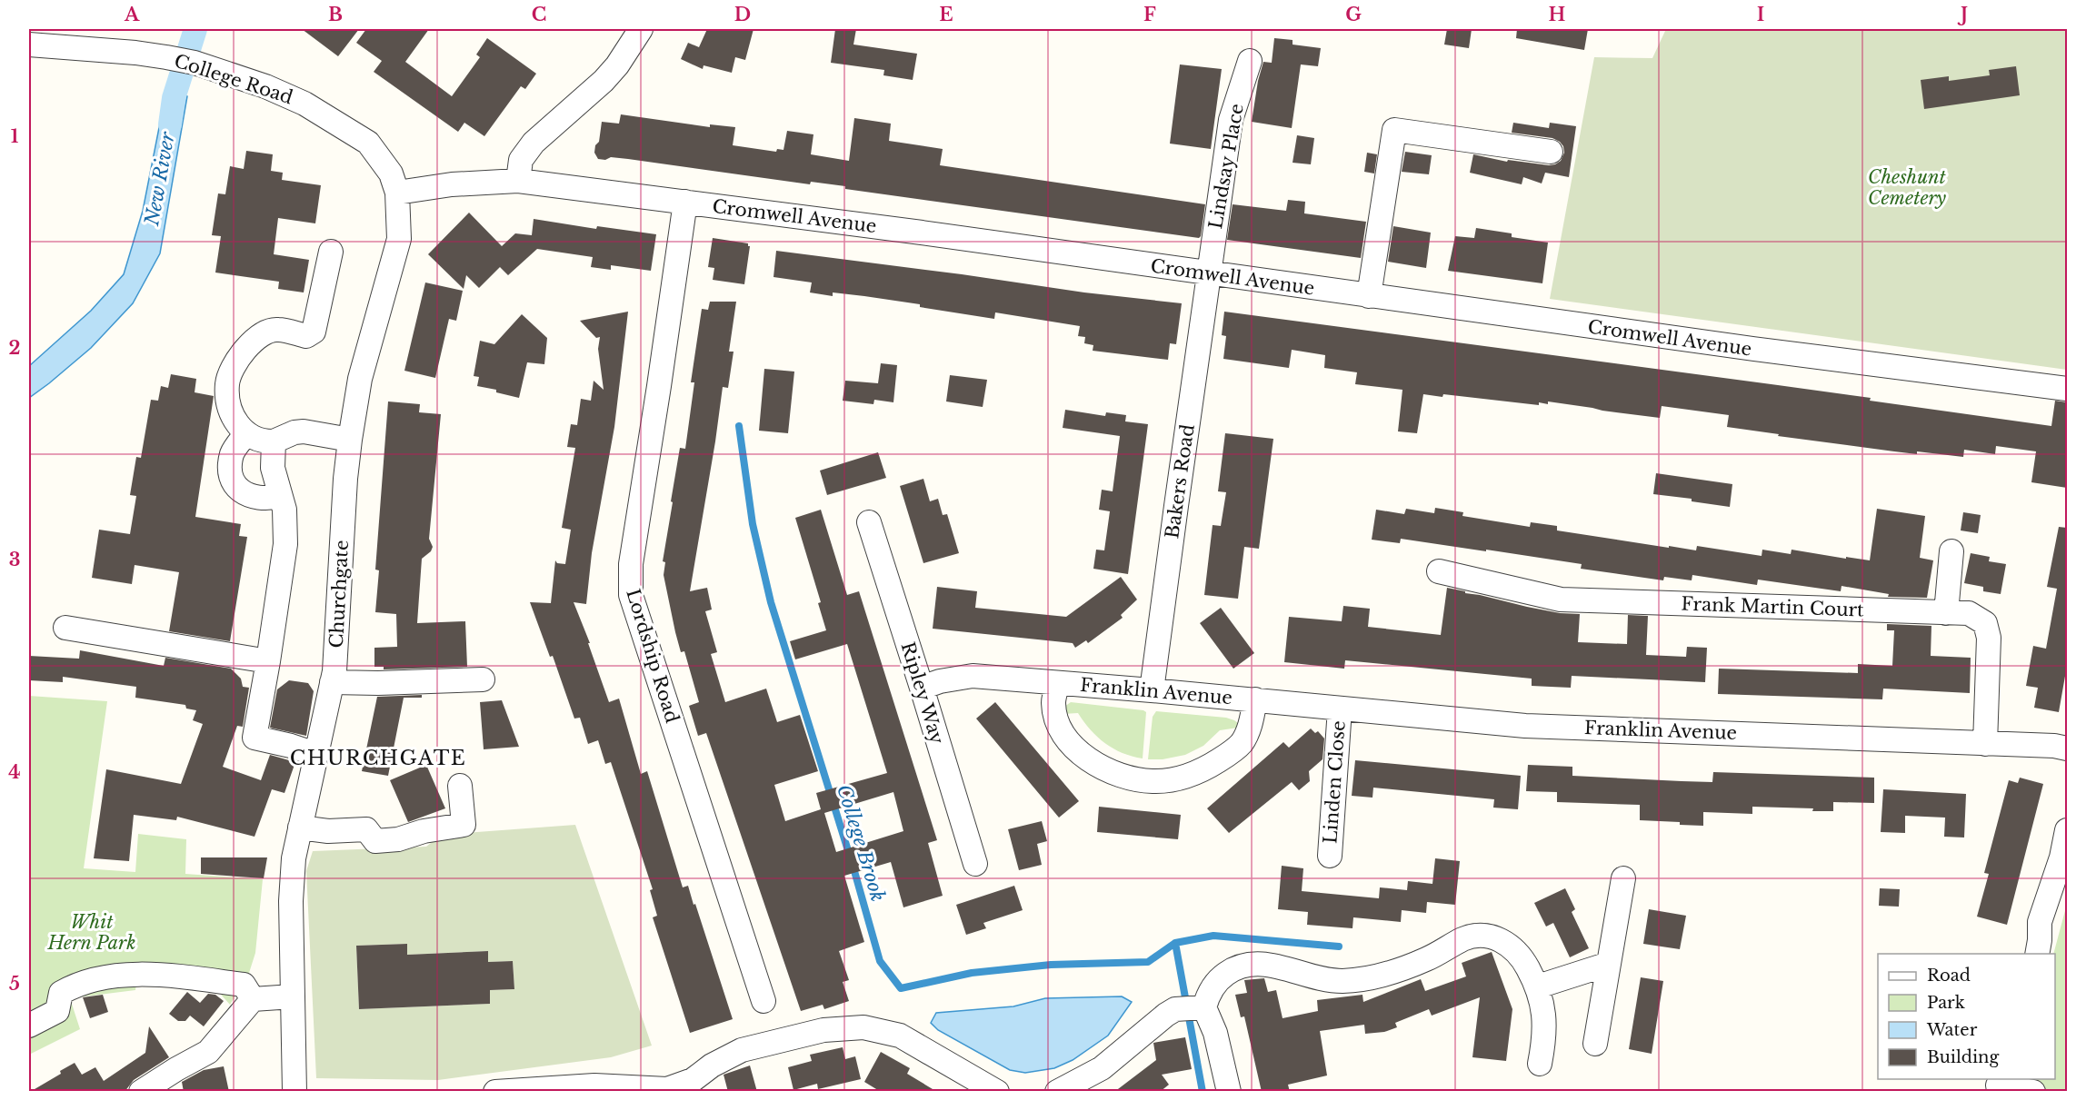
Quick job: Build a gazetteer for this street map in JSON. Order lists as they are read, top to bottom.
{
  "streets": {
    "street": [
      "College Road",
      "Lindsay Place",
      "Cromwell Avenue",
      "Bakers Road",
      "Churchgate",
      "Frank Martin Court",
      "Lordship Road",
      "Franklin Avenue",
      "Ripley Way",
      "Linden Close"
    ]
  },
  "crossings": [
    ["College Road", "Cromwell Avenue"],
    ["College Road", "Churchgate"],
    ["Lindsay Place", "Cromwell Avenue"],
    ["Lindsay Place", "Bakers Road"],
    ["Cromwell Avenue", "Bakers Road"],
    ["Cromwell Avenue", "Churchgate"],
    ["Cromwell Avenue", "Lordship Road"],
    ["Bakers Road", "Franklin Avenue"],
    ["Frank Martin Court", "Franklin Avenue"],
    ["Franklin Avenue", "Ripley Way"],
    ["Franklin Avenue", "Linden Close"]
  ],
  "districts": ["CHURCHGATE"],
  "water": ["New River", "College Brook"],
  "parks": ["Cheshunt Cemetery", "Whit Hern Park"],
  "legend": [
    "Road",
    "Park",
    "Water",
    "Building"
  ],
  "grid": {
    "columns": [
      "A",
      "B",
      "C",
      "D",
      "E",
      "F",
      "G",
      "H",
      "I",
      "J"
    ],
    "rows": [
      "1",
      "2",
      "3",
      "4",
      "5"
    ]
  }
}
